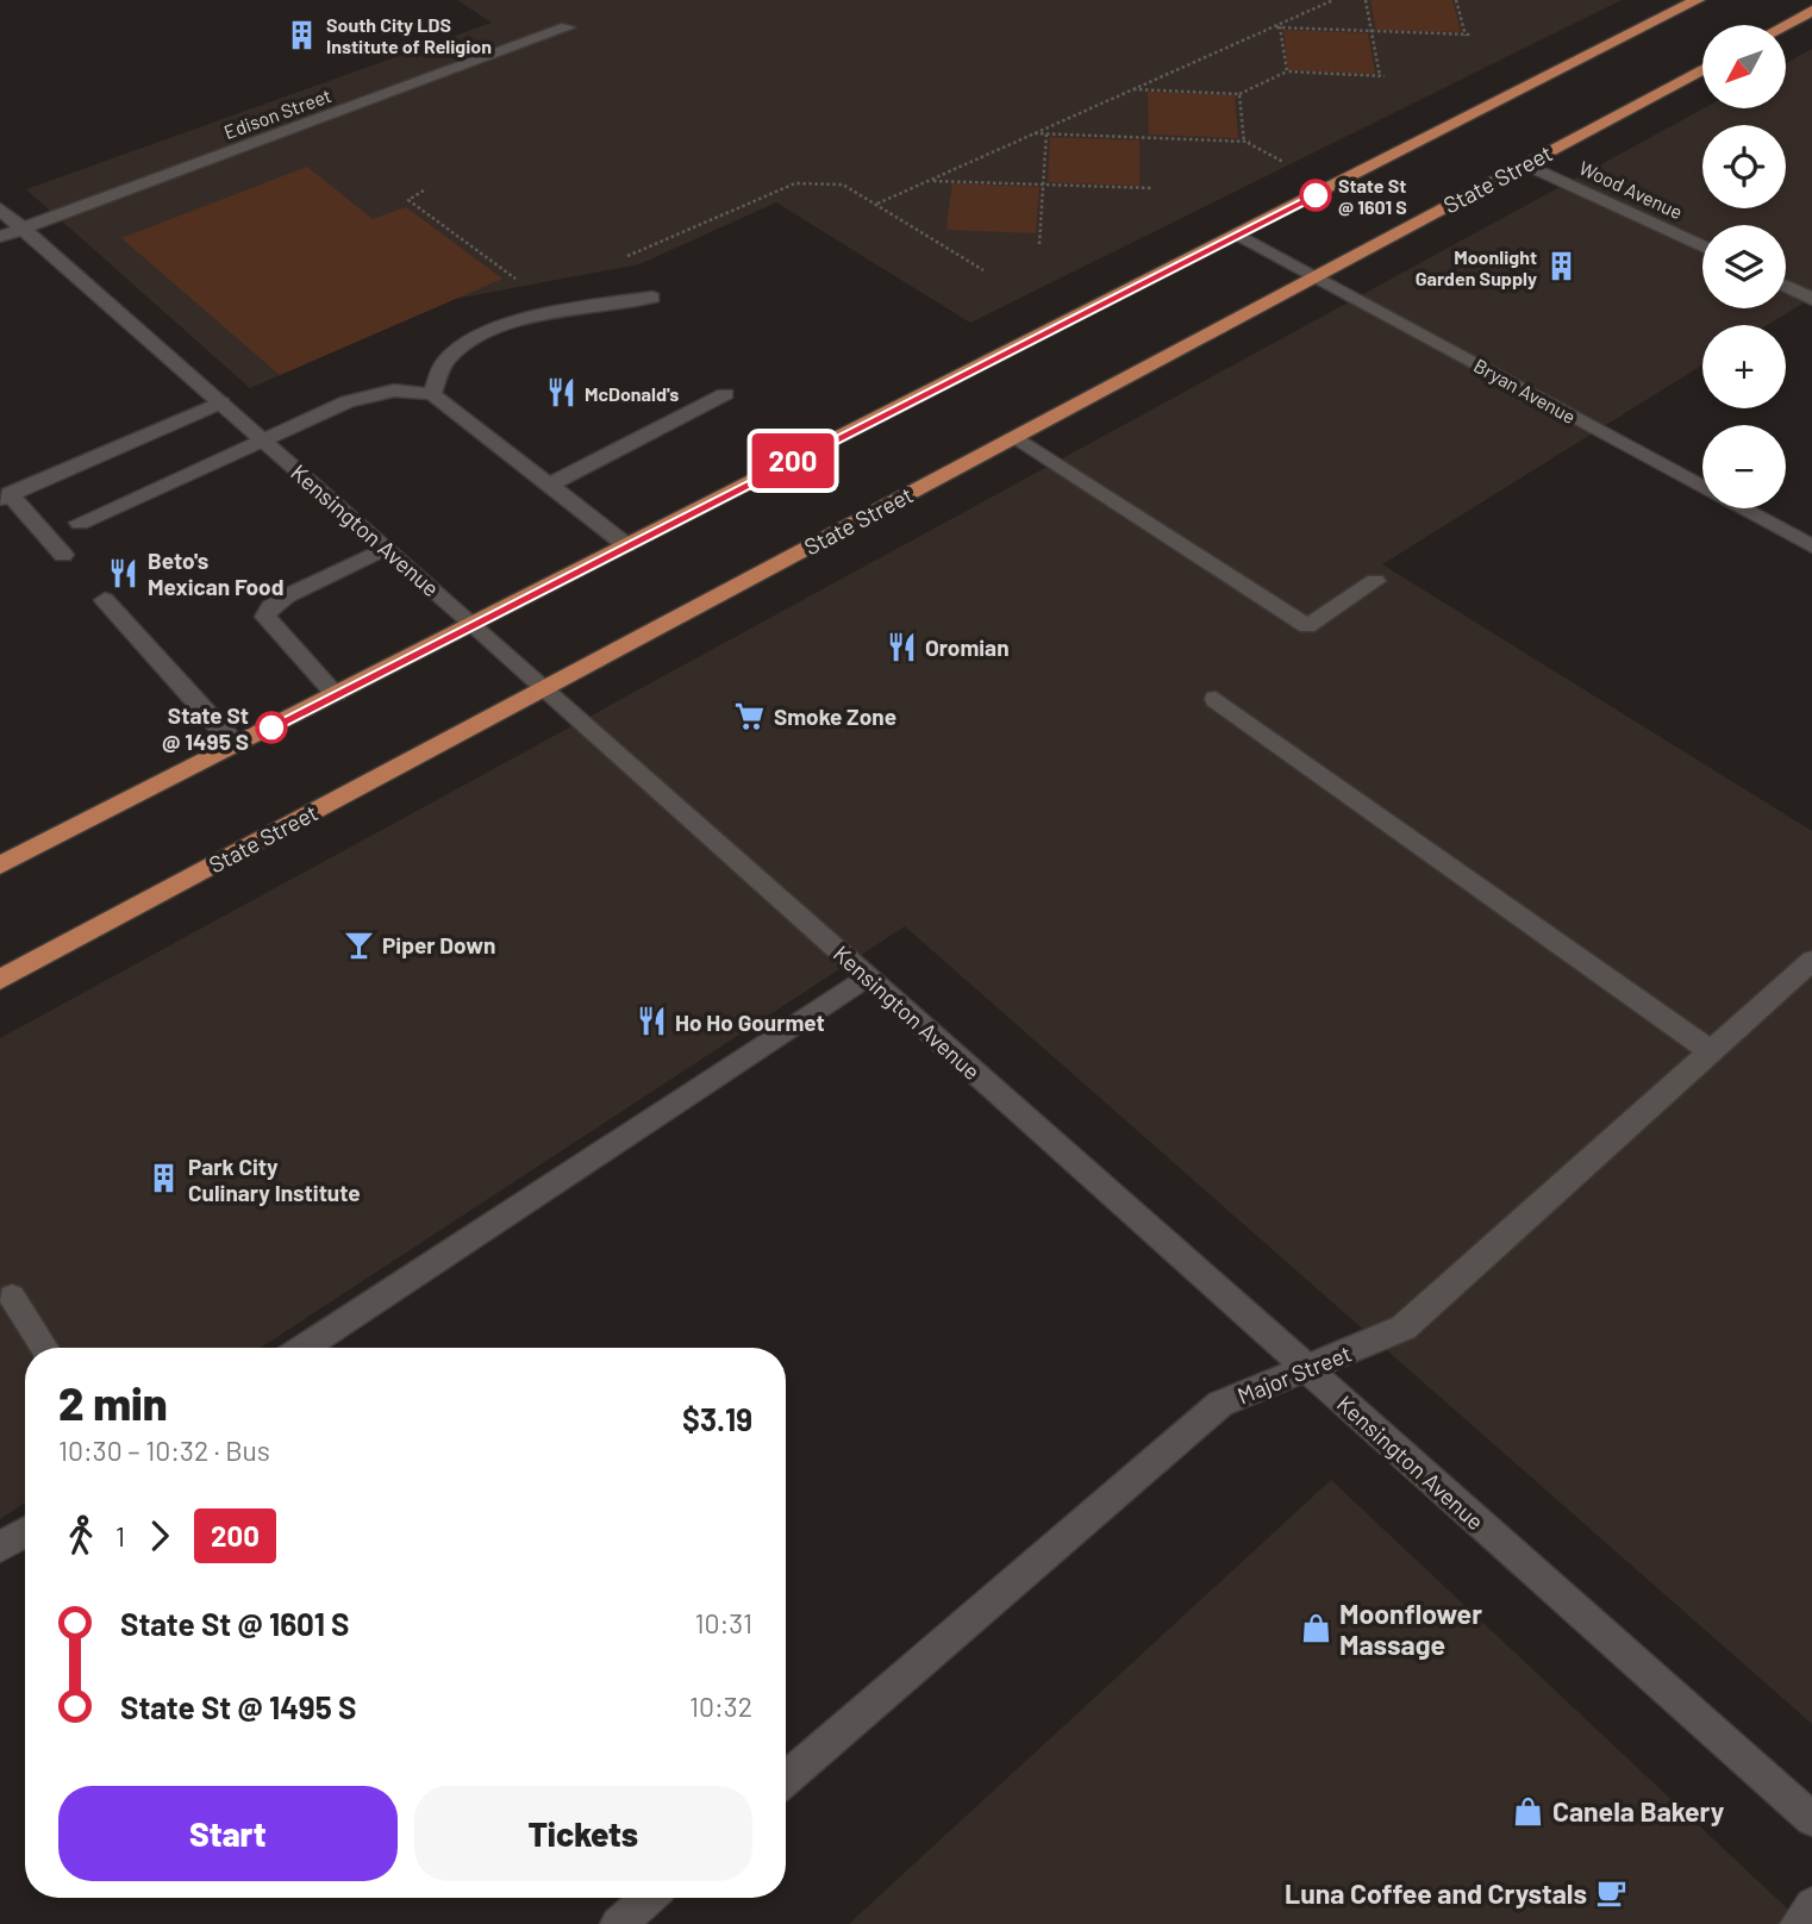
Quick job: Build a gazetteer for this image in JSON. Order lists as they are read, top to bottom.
{
  "streets": {
    "main road": ["State Street"],
    "street": [
      "Edison Street",
      "Wood Avenue",
      "Bryan Avenue",
      "Kensington Avenue",
      "Major Street"
    ]
  },
  "crossings": [
    ["Edison Street", "Kensington Avenue"],
    ["State Street", "Wood Avenue"],
    ["State Street", "Bryan Avenue"],
    ["State Street", "Kensington Avenue"],
    ["Kensington Avenue", "Major Street"]
  ],
  "places": {
    "building": ["South City LDS Institute of Religion", "Moonlight Garden Supply", "Park City Culinary Institute"],
    "other": ["State St @ 1601 S", "State St @ 1495 S"],
    "restaurant": [
      "McDonald's",
      "Beto's Mexican Food",
      "Oromian",
      "Ho Ho Gourmet"
    ],
    "supermarket": ["Smoke Zone"],
    "bar": ["Piper Down"],
    "shop": ["Moonflower Massage", "Canela Bakery"],
    "cafe": ["Luna Coffee and Crystals"]
  },
  "lines": ["bus line 200"],
  "north": "bottom left",
  "page": {
    "on_map": "200",
    "map_buttons": ["+", "−"],
    "heading": ["2 min", "10:30 – 10:32 · Bus", "$3.19"],
    "legs": ["1", "200"],
    "list": [
      {
        "name": "State St @ 1601 S",
        "value": "10:31"
      },
      {
        "name": "State St @ 1495 S",
        "value": "10:32"
      }
    ],
    "buttons": ["Start", "Tickets"]
  }
}
